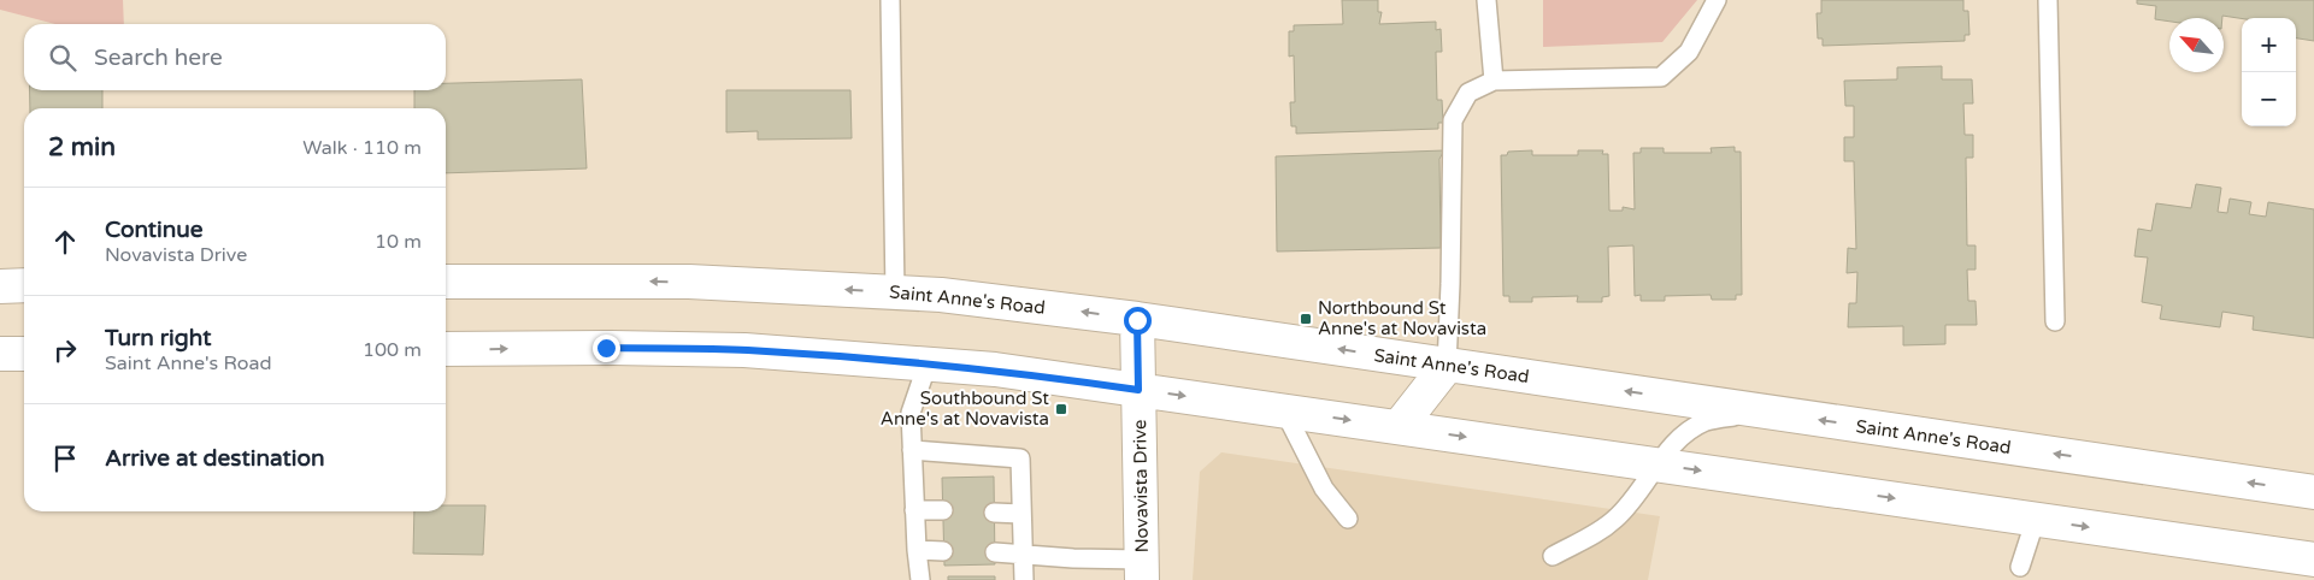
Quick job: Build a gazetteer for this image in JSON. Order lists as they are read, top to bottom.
{
  "streets": {
    "main road": ["Saint Anne's Road", "Novavista Drive"]
  },
  "crossings": [
    ["Saint Anne's Road", "Novavista Drive"]
  ],
  "places": {
    "transit": ["Northbound St Anne's at Novavista", "Southbound St Anne's at Novavista"]
  },
  "north": "top left",
  "page": {
    "map_buttons": ["+", "−"],
    "search": "Search here",
    "heading": ["2 min", "Walk · 110 m"],
    "list": [
      ["Continue", "Novavista Drive", "10 m"],
      ["Turn right", "Saint Anne's Road", "100 m"],
      "Arrive at destination"
    ]
  }
}
